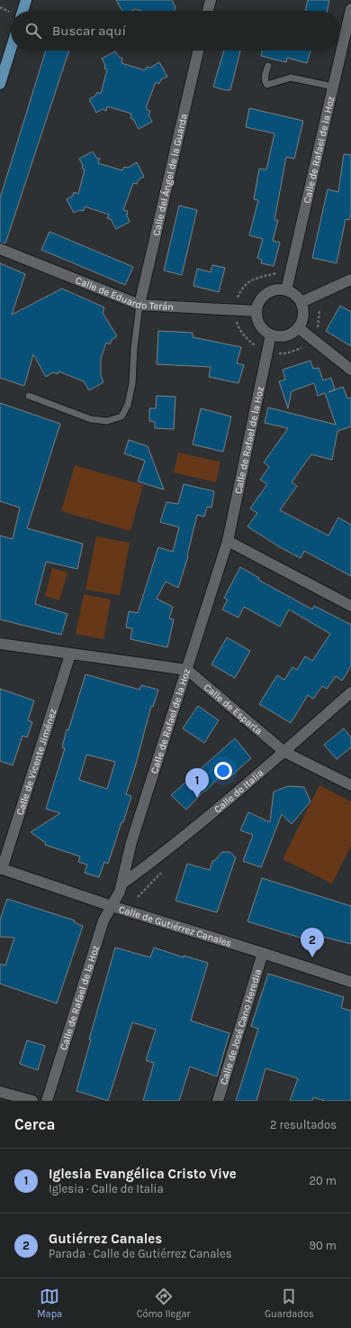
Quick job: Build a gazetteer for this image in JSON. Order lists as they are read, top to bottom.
{
  "streets": {
    "street": [
      "Calle de Rafael de la Hoz",
      "Calle del Ángel de la Guarda",
      "Calle de Eduardo Terán",
      "Calle de Esparta",
      "Calle de Vicente Jiménez",
      "Calle de Italia",
      "Calle de Gutiérrez Canales",
      "Calle de José Cano Heredia"
    ]
  },
  "crossings": [
    ["Calle de Rafael de la Hoz", "Calle de Eduardo Terán"],
    ["Calle de Rafael de la Hoz", "Calle de Esparta"],
    ["Calle de Rafael de la Hoz", "Calle de Italia"],
    ["Calle de Rafael de la Hoz", "Calle de Gutiérrez Canales"],
    ["Calle del Ángel de la Guarda", "Calle de Eduardo Terán"],
    ["Calle de Esparta", "Calle de Italia"],
    ["Calle de Vicente Jiménez", "Calle de Gutiérrez Canales"],
    ["Calle de Gutiérrez Canales", "Calle de José Cano Heredia"]
  ],
  "page": {
    "search": "Buscar aquí",
    "pins": ["1", "2"],
    "heading": ["Cerca", "2 resultados"],
    "list": [
      {
        "mark": "1",
        "name": "Iglesia Evangélica Cristo Vive",
        "note": "Iglesia · Calle de Italia",
        "value": "20 m"
      },
      {
        "mark": "2",
        "name": "Gutiérrez Canales",
        "note": "Parada · Calle de Gutiérrez Canales",
        "value": "90 m"
      }
    ],
    "nav": ["Mapa", "Cómo llegar", "Guardados"]
  }
}
